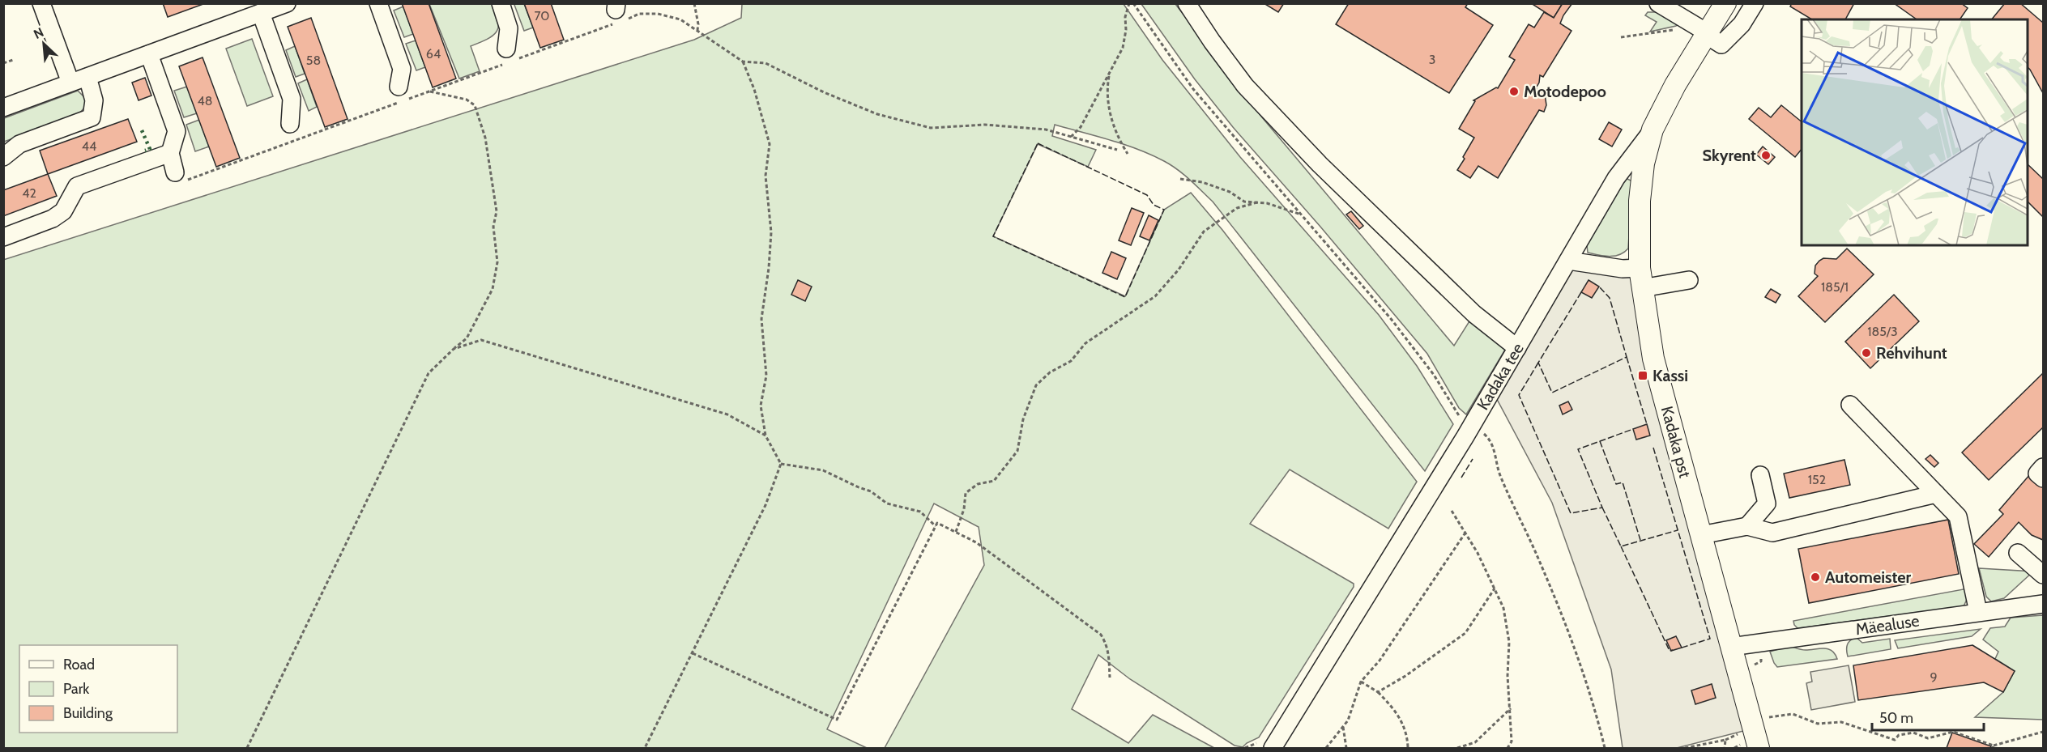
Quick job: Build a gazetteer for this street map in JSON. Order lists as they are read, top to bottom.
{
  "streets": {
    "main road": ["Kadaka tee", "Kadaka pst"],
    "street": ["Mäealuse"]
  },
  "crossings": [
    ["Kadaka tee", "Kadaka pst"],
    ["Kadaka pst", "Mäealuse"]
  ],
  "places": {
    "other": [
      "Motodepoo",
      "Skyrent",
      "Rehvihunt",
      "Automeister"
    ],
    "transit": ["Kassi"]
  },
  "house_numbers": [
    "70",
    "64",
    "3",
    "58",
    "48",
    "44",
    "42",
    "185/1",
    "185/3",
    "152",
    "9"
  ],
  "legend": ["Road", "Park", "Building"],
  "scale_bar": "50 m",
  "north": "top left"
}
